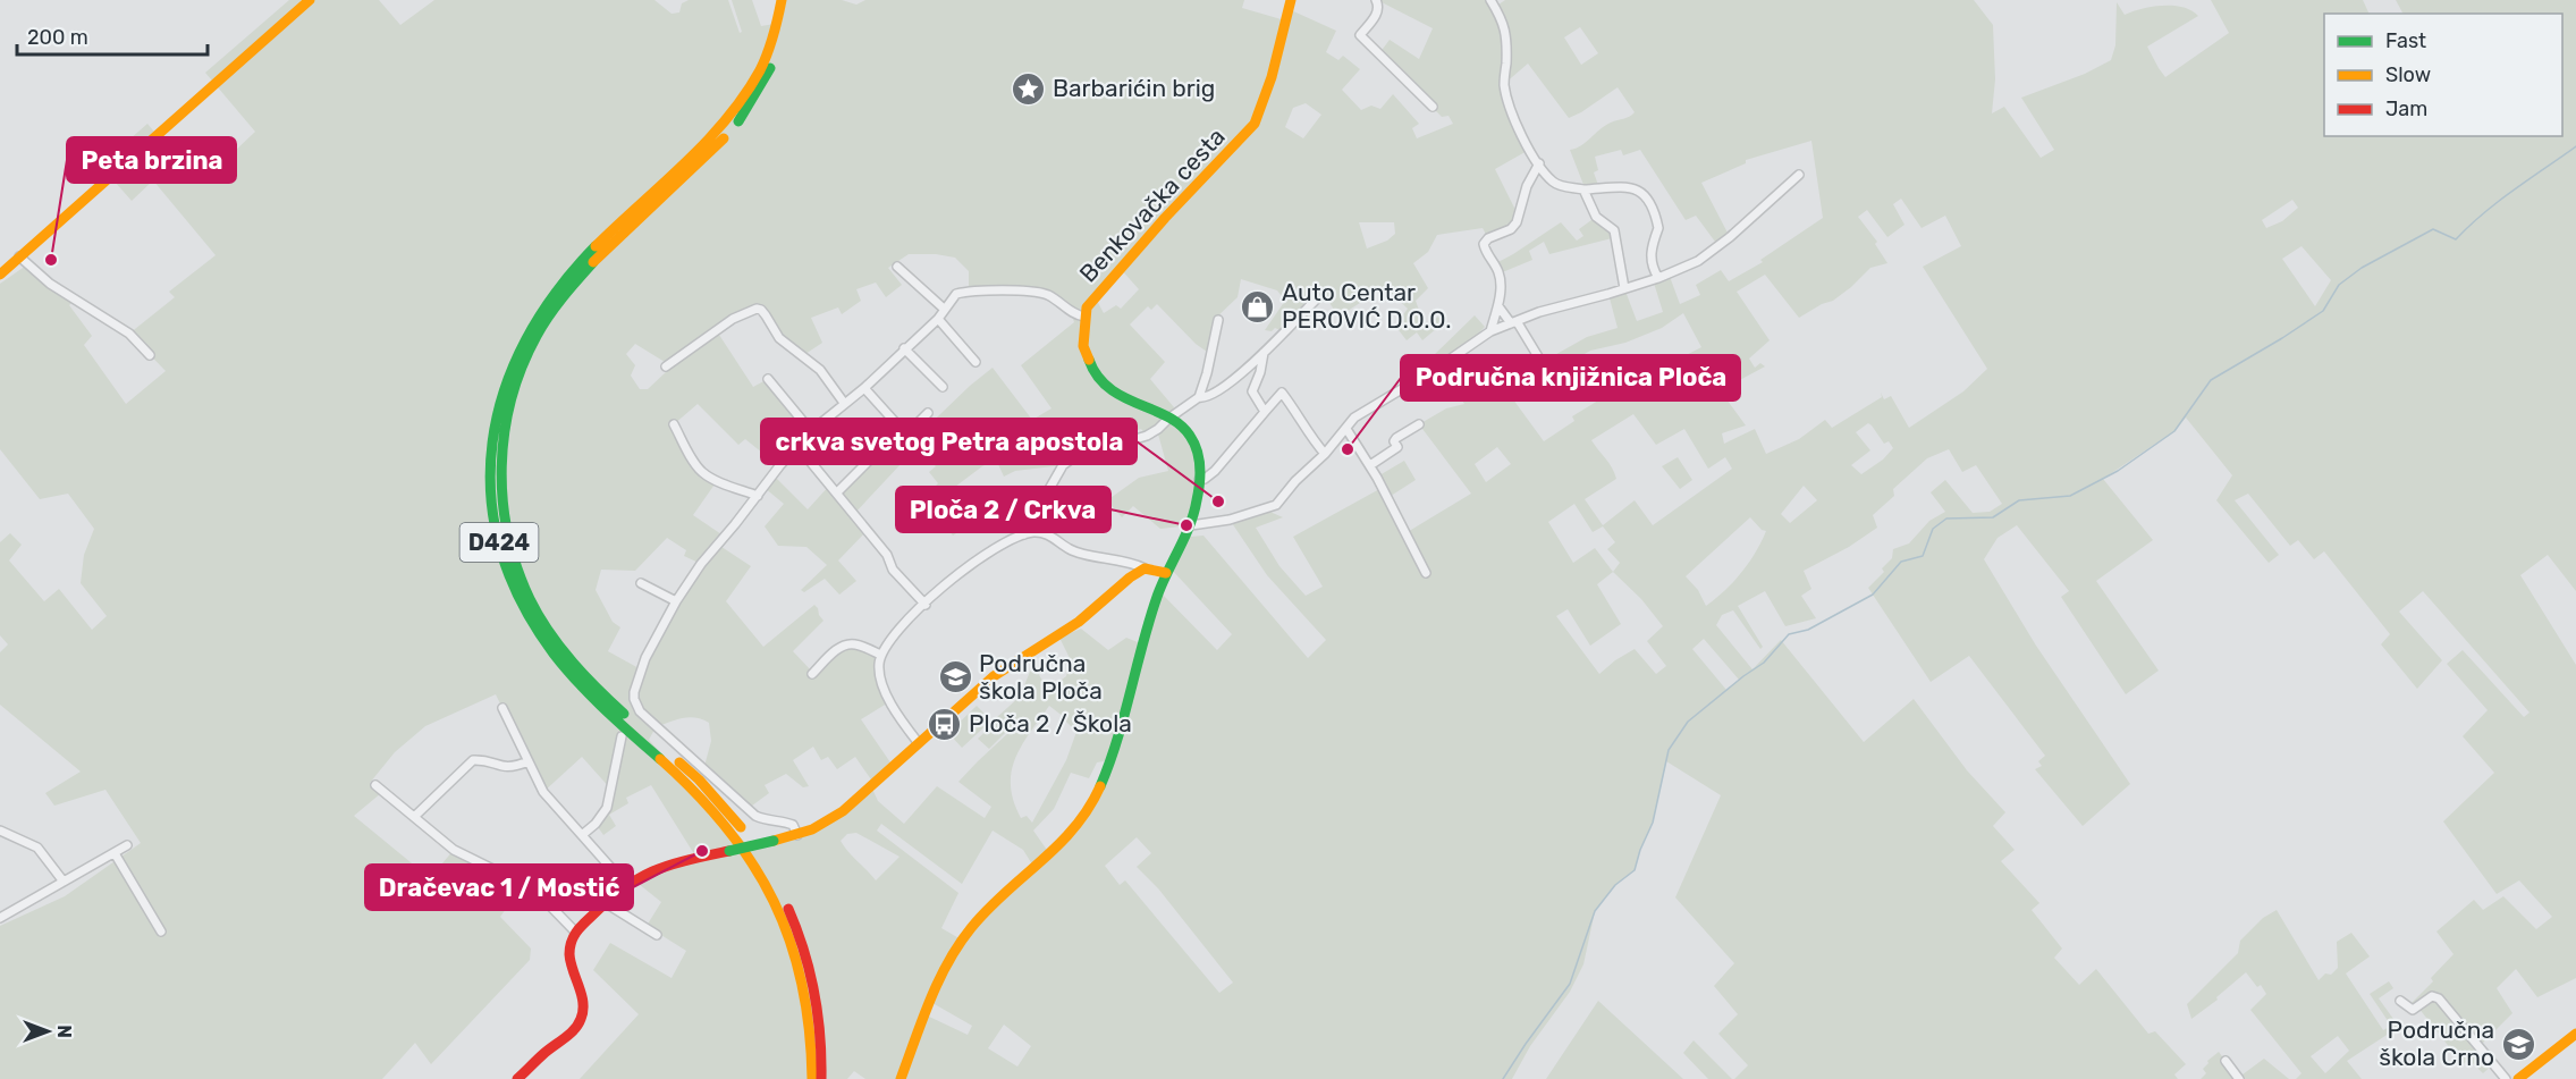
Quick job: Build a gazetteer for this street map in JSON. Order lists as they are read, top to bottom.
{
  "streets": {
    "main road": ["Benkovačka cesta", "D424"]
  },
  "places": {
    "place": ["Barbarićin brig"],
    "other": [
      "Peta brzina",
      "Područna knjižnica Ploča",
      "crkva svetog Petra apostola",
      "Ploča 2 / Crkva",
      "Dračevac 1 / Mostić"
    ],
    "shop": ["Auto Centar PEROVIĆ D.O.O."],
    "school or university": ["Područna škola Ploča", "Područna škola Crno"],
    "bus stop": ["Ploča 2 / Škola"]
  },
  "legend": ["Fast", "Slow", "Jam"],
  "scale_bar": "200 m",
  "north": "right"
}
